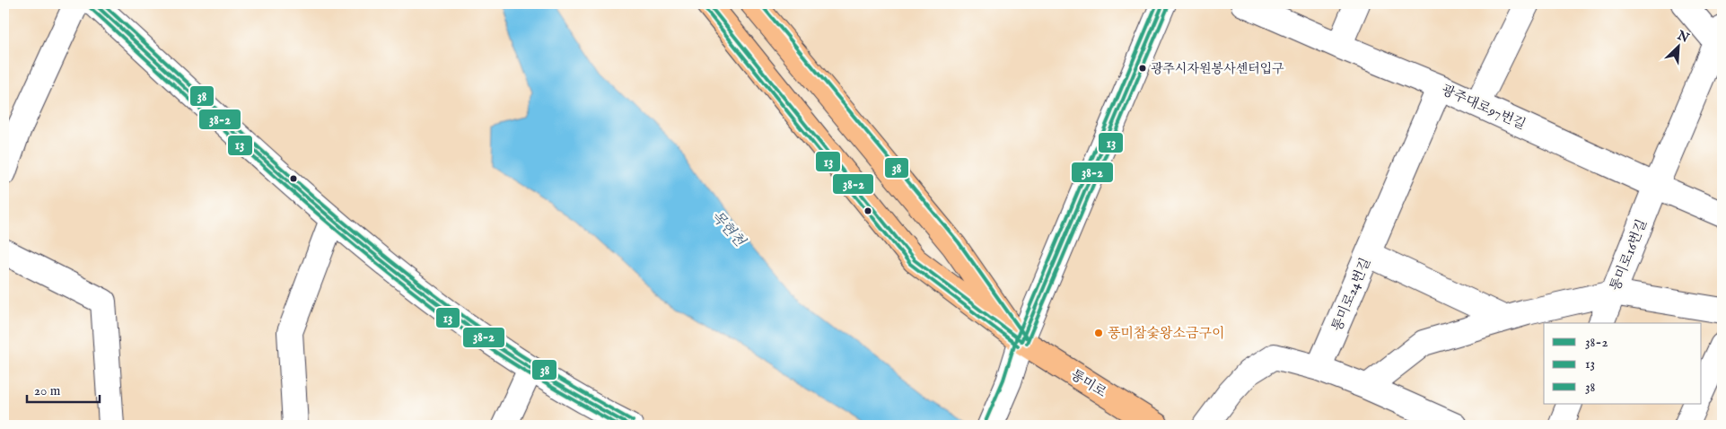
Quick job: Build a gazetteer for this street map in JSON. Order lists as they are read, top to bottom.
{
  "streets": {
    "main road": ["통미로"],
    "street": ["광주대로97번길", "통미로16번길", "통미로24번길"]
  },
  "crossings": [
    ["광주대로97번길", "통미로16번길"],
    ["광주대로97번길", "통미로24번길"]
  ],
  "water": ["목현천"],
  "places": ["광주시자원봉사센터입구", "풍미참숯왕소금구이"],
  "lines": ["transit line 38-2", "transit line 38", "transit line 13"],
  "legend": ["38-2", "13", "38"],
  "scale_bar": "20 m",
  "north": "top right"
}
